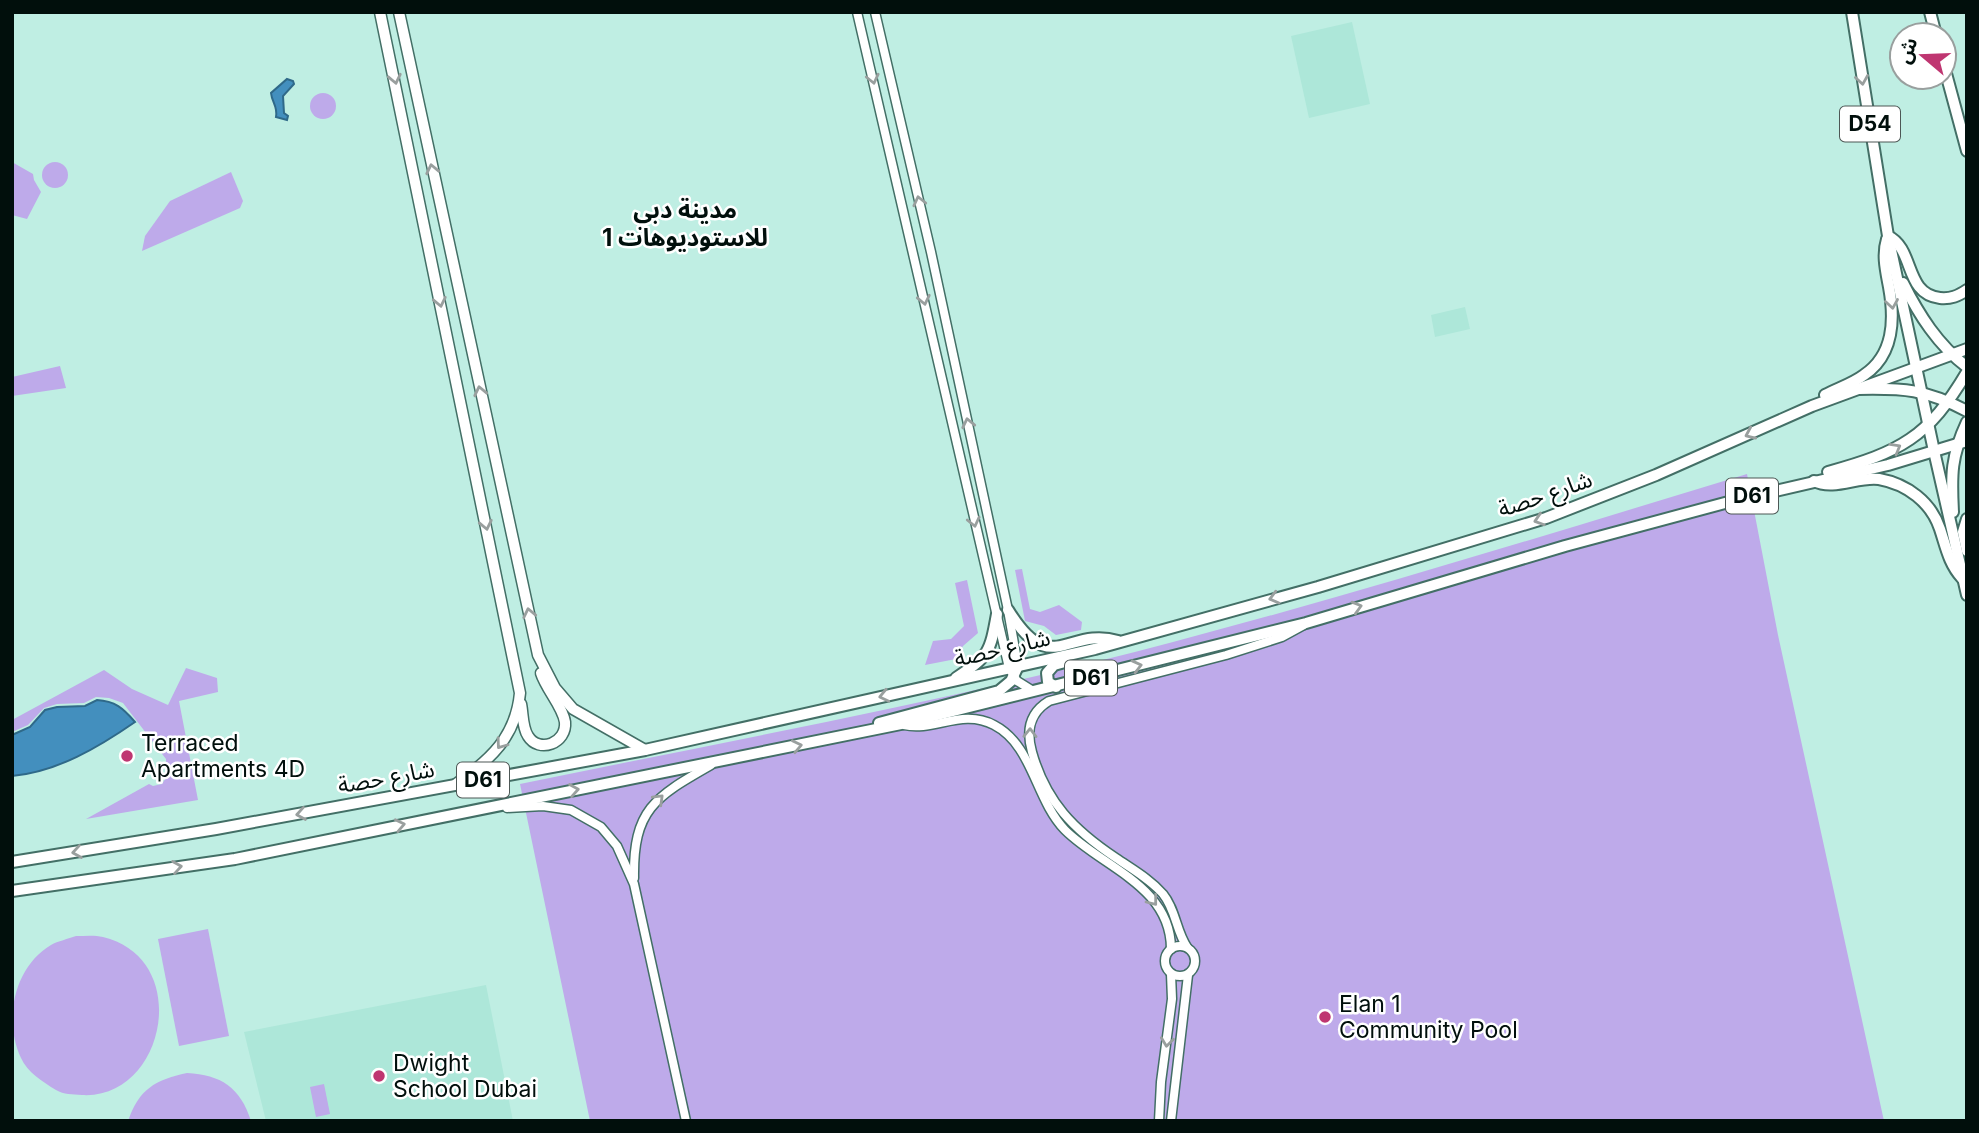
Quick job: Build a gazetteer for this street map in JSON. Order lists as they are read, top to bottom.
{
  "streets": {
    "main road": ["D54", "شارع حصة", "D61"]
  },
  "crossings": [
    ["D54", "شارع حصة"],
    ["D54", "D61"]
  ],
  "districts": ["مدينة دبي للاستوديوهات 1"],
  "places": ["Terraced Apartments 4D", "Elan 1 Community Pool", "Dwight School Dubai"],
  "north": "left"
}
